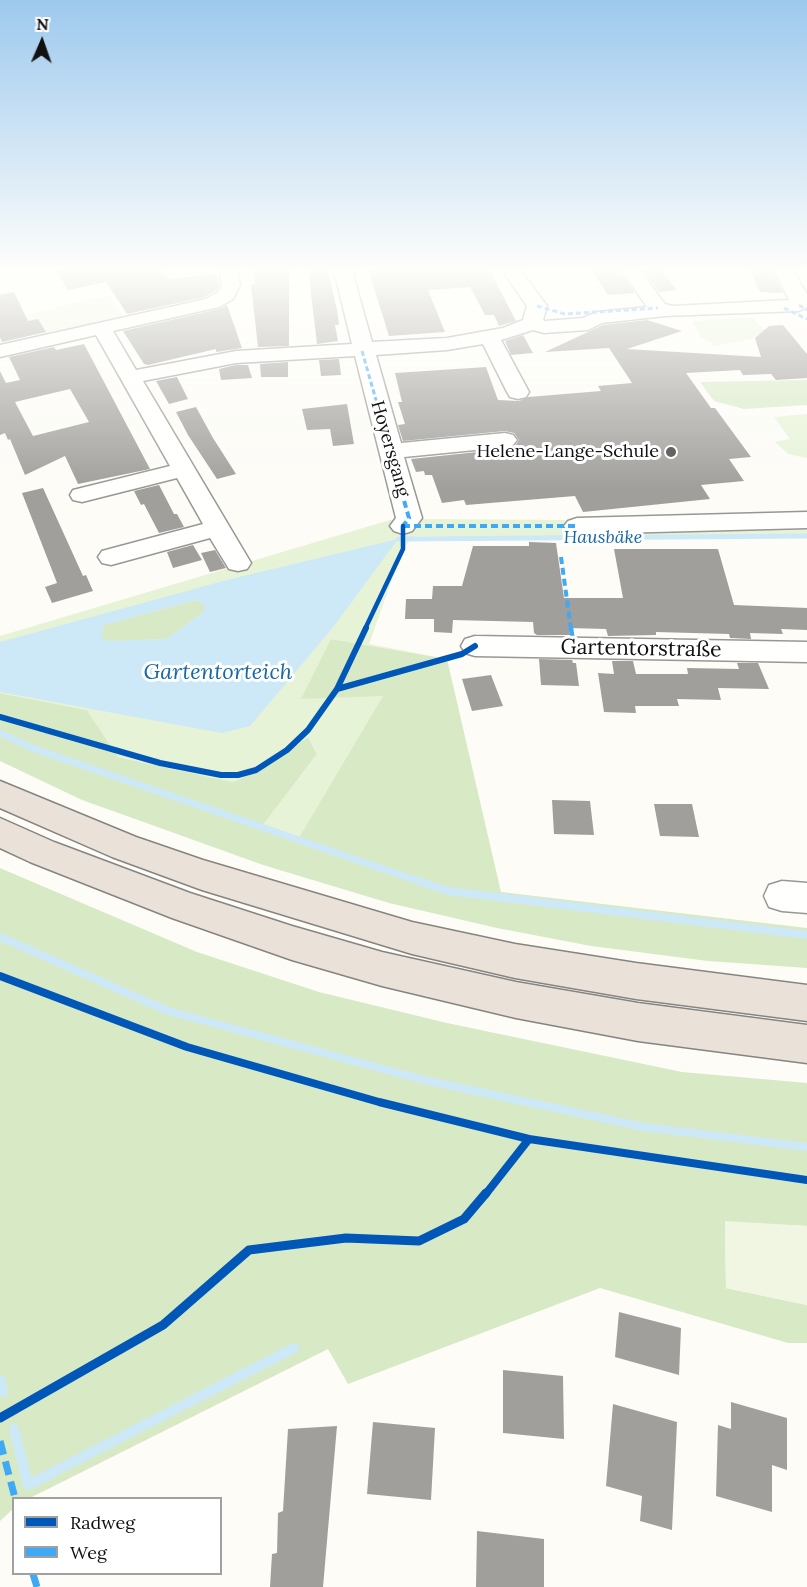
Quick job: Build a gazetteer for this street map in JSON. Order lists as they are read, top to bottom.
{
  "streets": {
    "street": ["Hoyersgang", "Gartentorstraße"]
  },
  "water": ["Hausbäke", "Gartentorteich"],
  "places": ["Helene-Lange-Schule"],
  "legend": ["Radweg", "Weg"],
  "north": "top"
}
